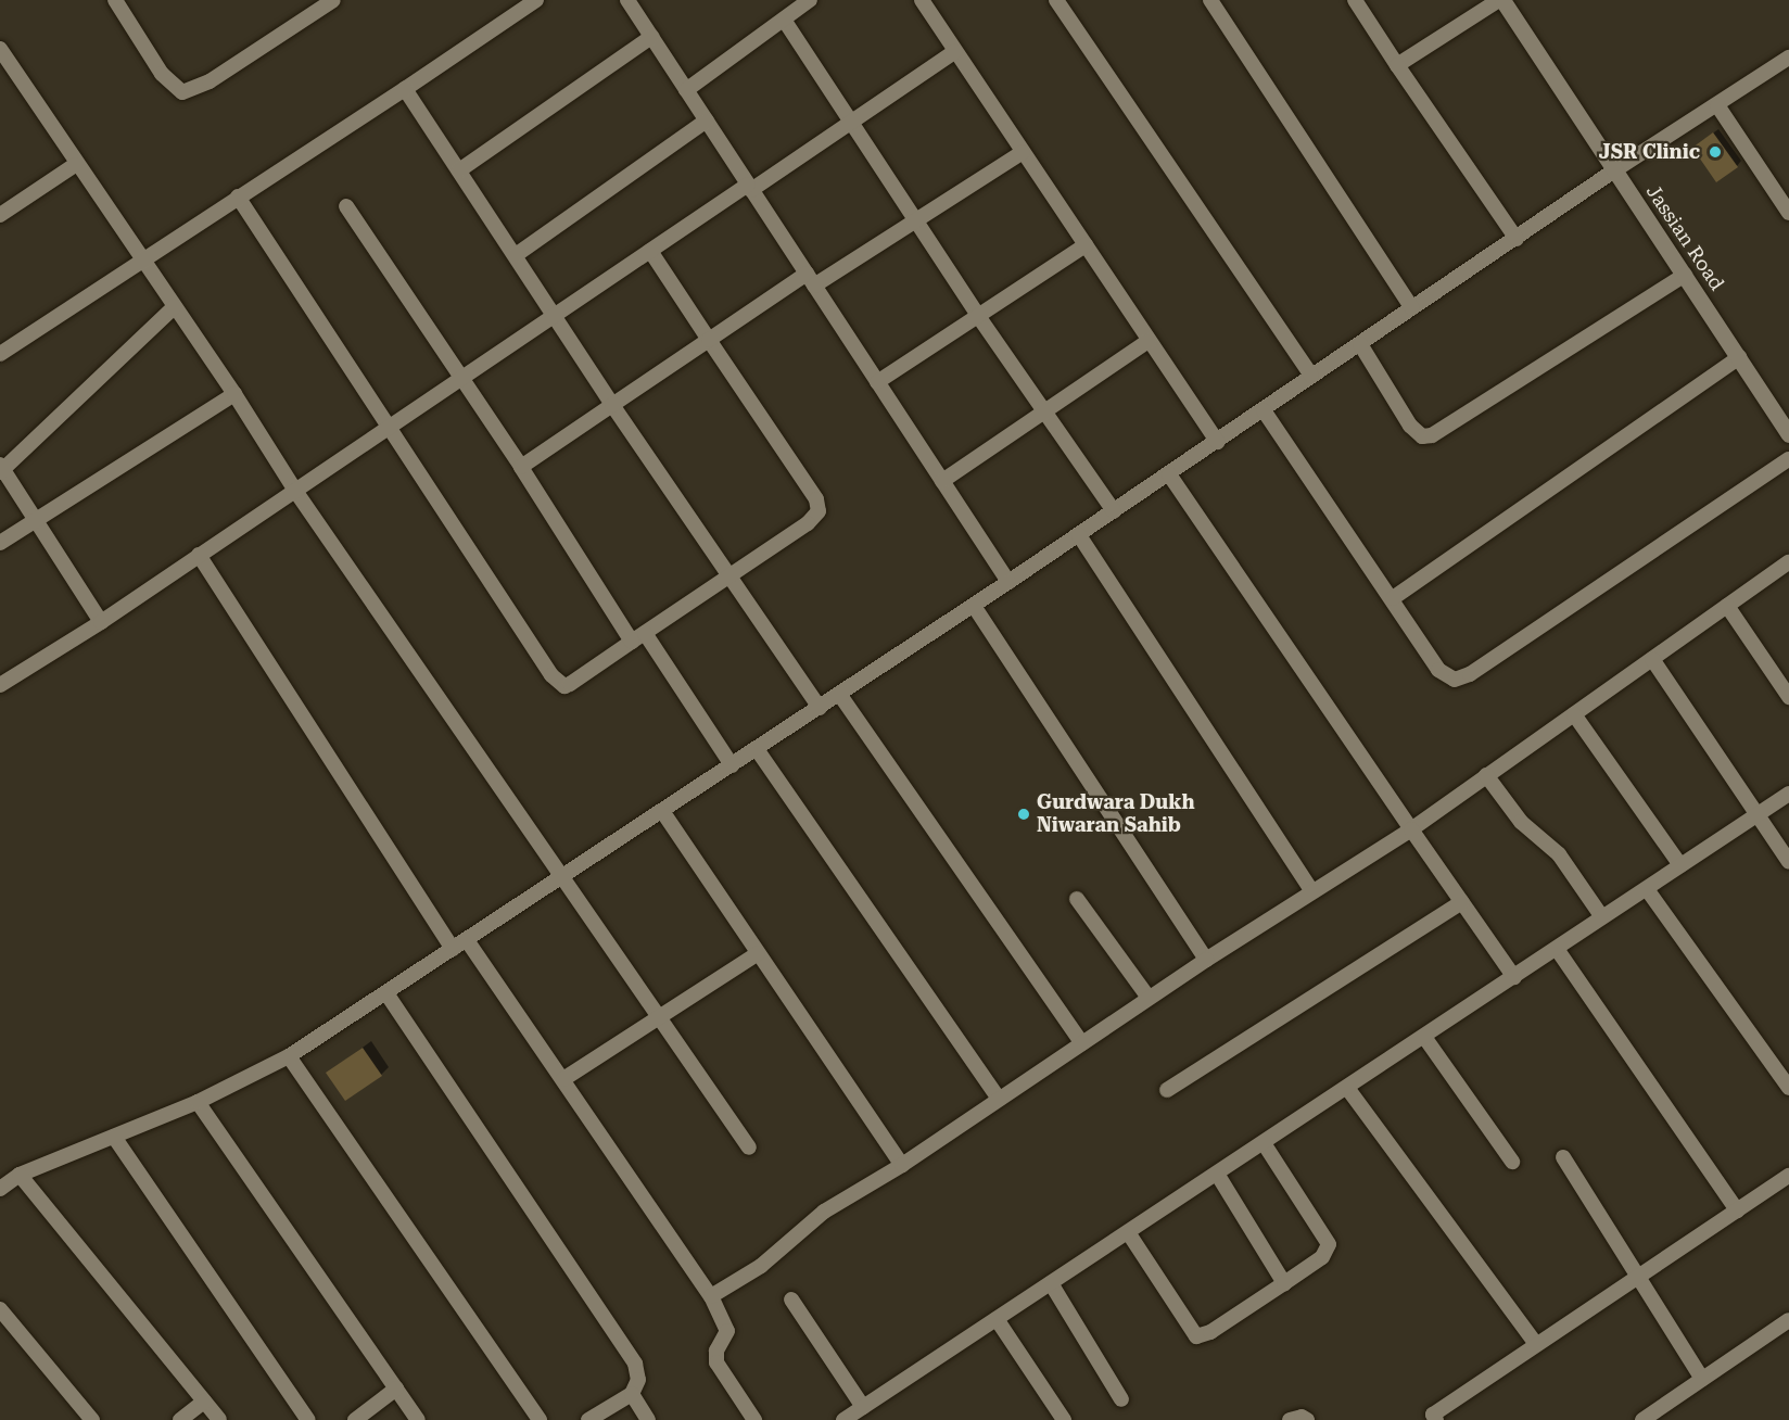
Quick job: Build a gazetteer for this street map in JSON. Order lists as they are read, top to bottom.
{
  "streets": {
    "street": ["Jassian Road"]
  },
  "places": ["JSR Clinic", "Gurdwara Dukh Niwaran Sahib"]
}
